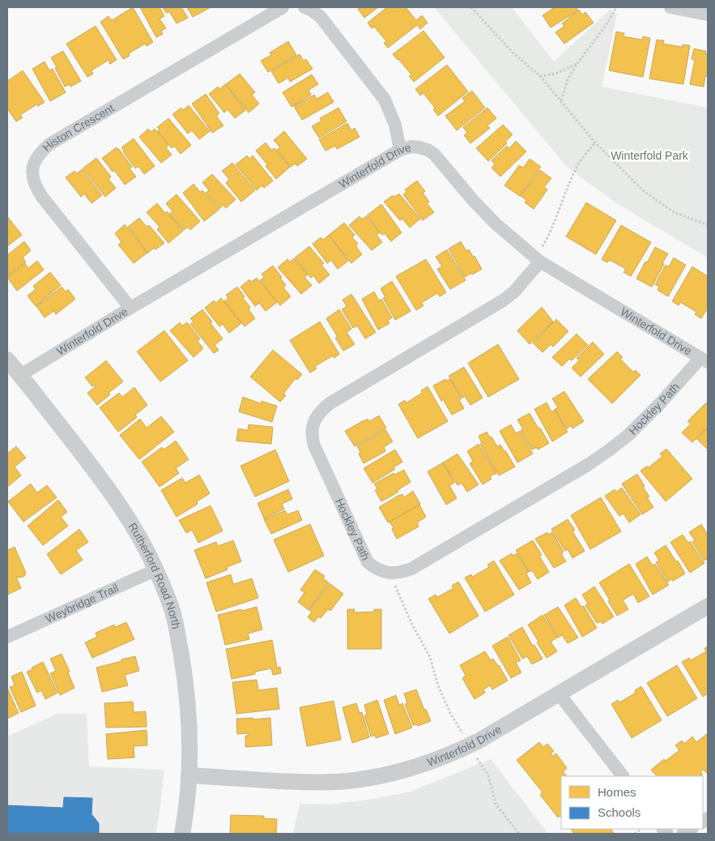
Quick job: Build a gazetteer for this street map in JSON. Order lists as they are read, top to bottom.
{
  "streets": {
    "street": [
      "Histon Crescent",
      "Winterfold Drive",
      "Hockley Path",
      "Rutherford Road North",
      "Weybridge Trail"
    ]
  },
  "crossings": [
    ["Histon Crescent", "Winterfold Drive"],
    ["Winterfold Drive", "Hockley Path"],
    ["Winterfold Drive", "Rutherford Road North"],
    ["Rutherford Road North", "Weybridge Trail"]
  ],
  "parks": ["Winterfold Park"],
  "legend": ["Homes", "Schools"]
}
